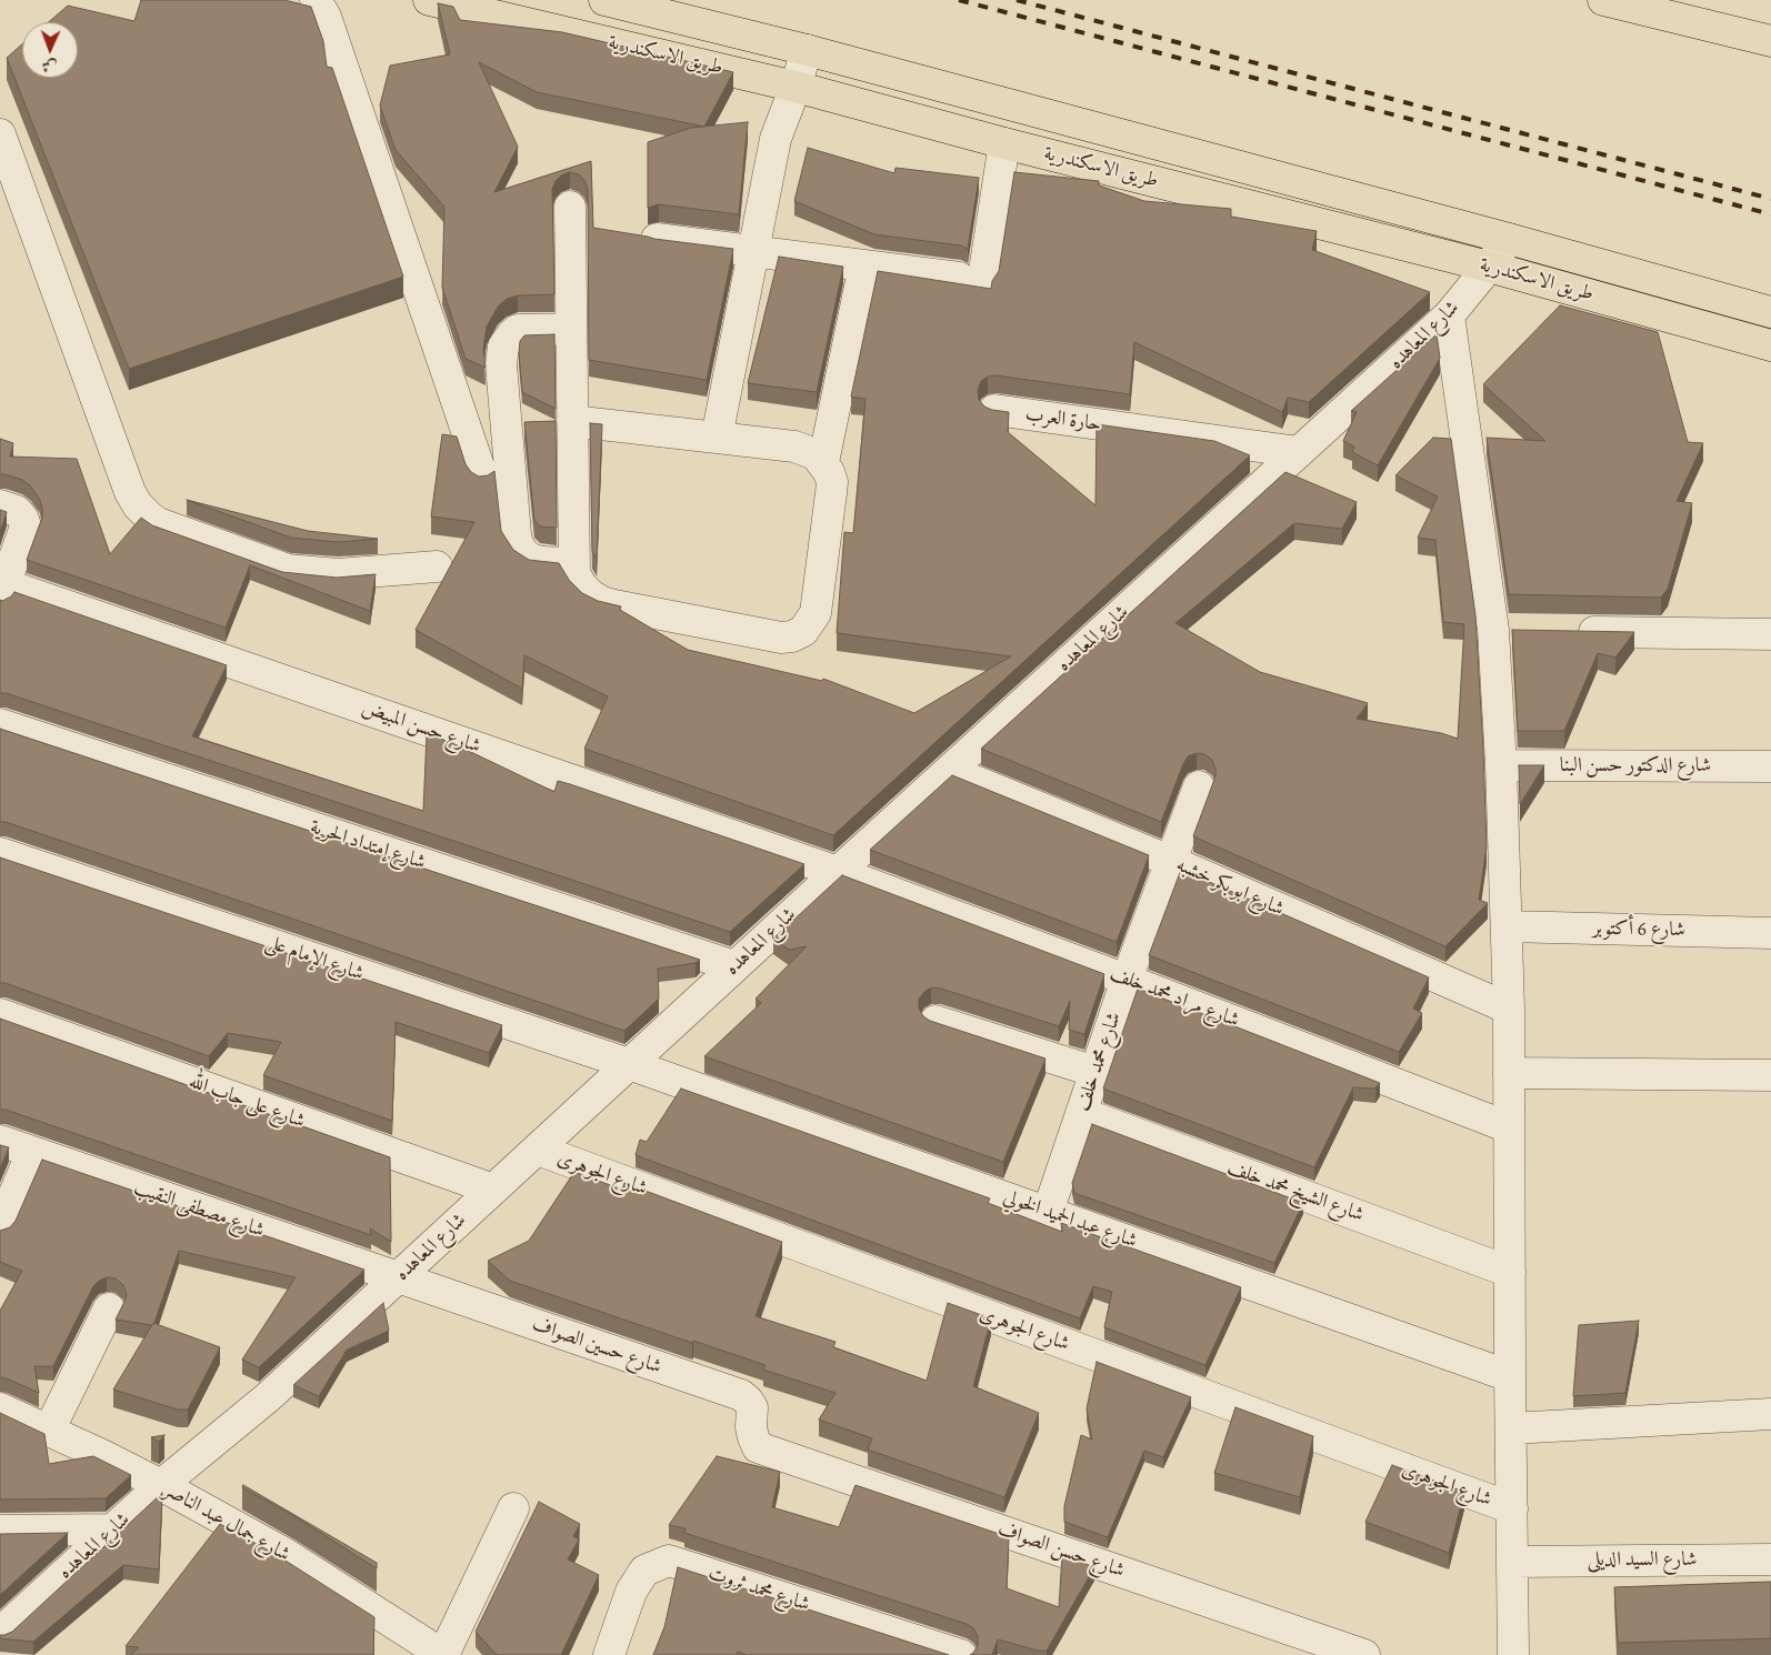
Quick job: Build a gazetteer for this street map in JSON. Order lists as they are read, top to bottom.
{
  "streets": {
    "main road": ["طريق الاسكندرية"],
    "street": [
      "شارع المعاهده",
      "حارة العرب",
      "شارع حسن المبيض",
      "شارع الدكتور حسن البنا",
      "شارع إمتداد الحرية",
      "شارع ابو بكر خشبه",
      "شارع 6 أكتوبر",
      "شارع الإمام على",
      "شارع مراد محمد خلف",
      "شارع محمد خلف",
      "شارع على جاب الله",
      "شارع الجوهرى",
      "شارع الشيخ محمد خلف",
      "شارع مصطفى النقيب",
      "شارع عبد الحميد الخولي",
      "شارع حسين الصواف",
      "شارع جمال عبد الناصر",
      "شارع حسن الصواف",
      "شارع السيد الديلى",
      "شارع محمد ثروت"
    ]
  },
  "crossings": [
    ["طريق الاسكندرية", "شارع المعاهده"],
    ["شارع المعاهده", "حارة العرب"],
    ["شارع المعاهده", "شارع حسن المبيض"],
    ["شارع المعاهده", "شارع إمتداد الحرية"],
    ["شارع المعاهده", "شارع ابو بكر خشبه"],
    ["شارع المعاهده", "شارع الإمام على"],
    ["شارع المعاهده", "شارع مراد محمد خلف"],
    ["شارع المعاهده", "شارع على جاب الله"],
    ["شارع المعاهده", "شارع الجوهرى"],
    ["شارع المعاهده", "شارع مصطفى النقيب"],
    ["شارع المعاهده", "شارع عبد الحميد الخولي"],
    ["شارع المعاهده", "شارع حسين الصواف"],
    ["شارع المعاهده", "شارع جمال عبد الناصر"],
    ["شارع حسن المبيض", "شارع مراد محمد خلف"],
    ["شارع ابو بكر خشبه", "شارع محمد خلف"],
    ["شارع الإمام على", "شارع عبد الحميد الخولي"],
    ["شارع مراد محمد خلف", "شارع محمد خلف"],
    ["شارع محمد خلف", "شارع الشيخ محمد خلف"],
    ["شارع محمد خلف", "شارع عبد الحميد الخولي"],
    ["شارع مصطفى النقيب", "شارع حسين الصواف"],
    ["شارع حسين الصواف", "شارع حسن الصواف"]
  ],
  "north": "bottom"
}
